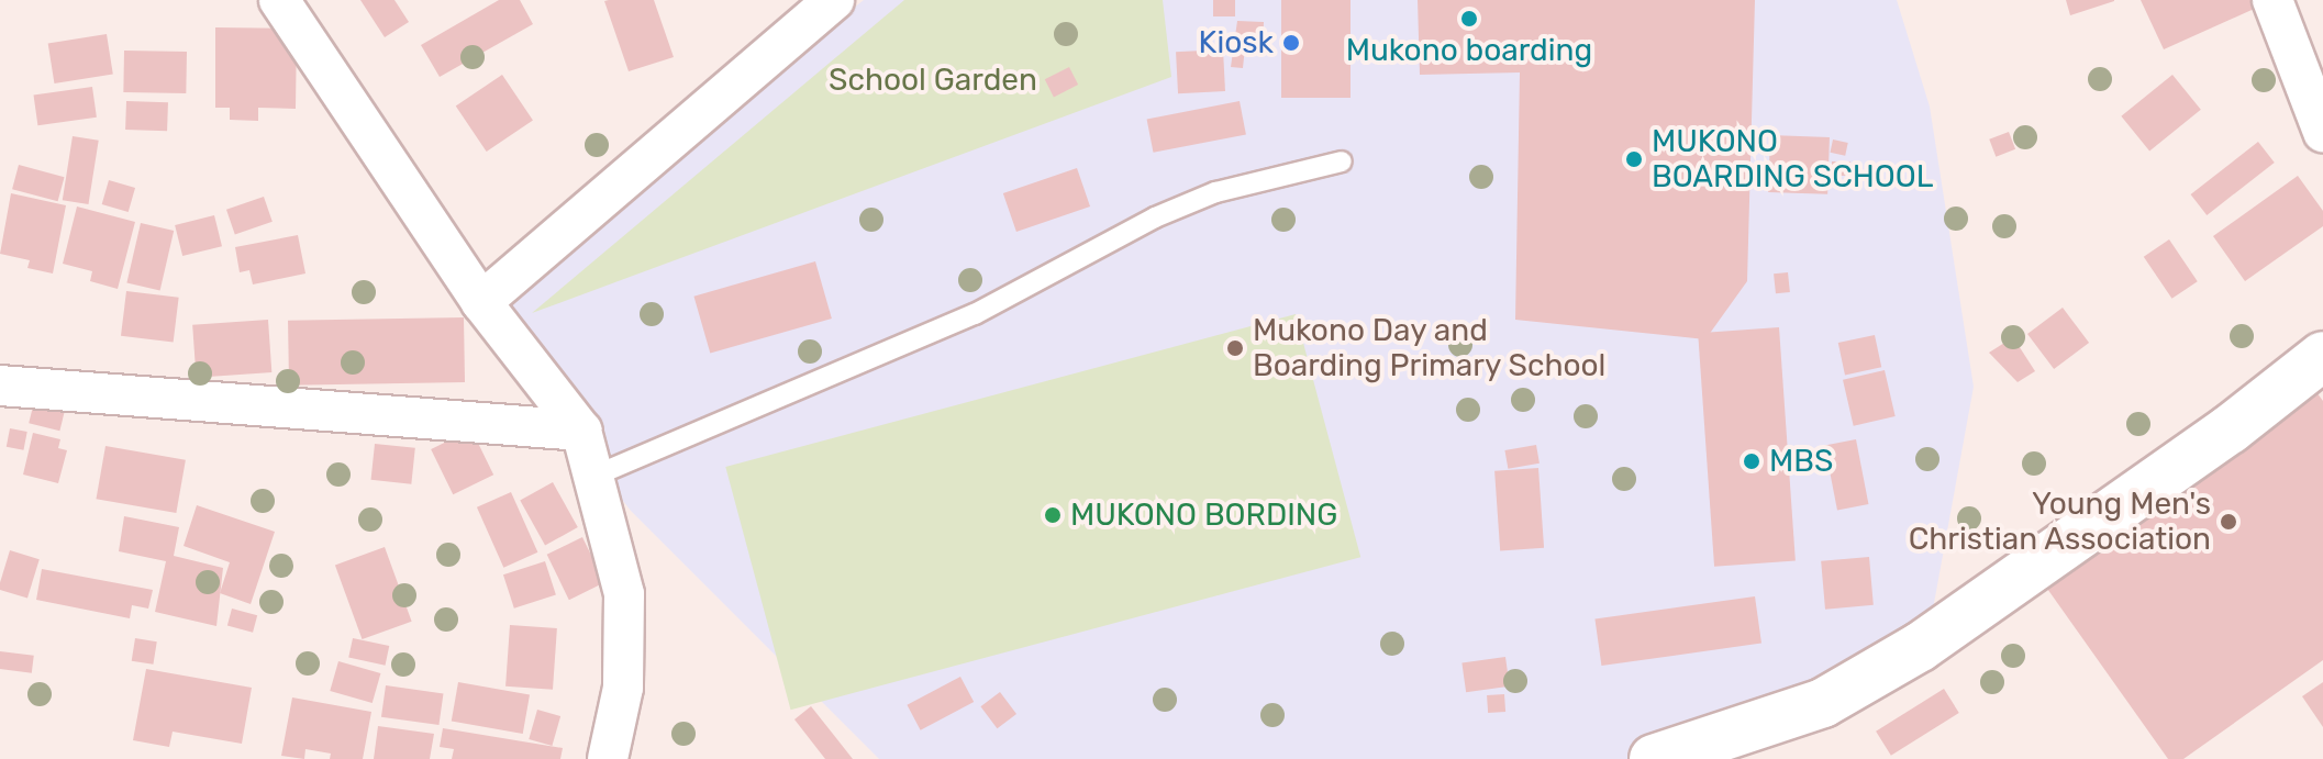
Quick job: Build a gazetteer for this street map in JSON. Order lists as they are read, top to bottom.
{
  "parks": ["School Garden"],
  "places": [
    "Mukono boarding",
    "Kiosk",
    "MUKONO BOARDING SCHOOL",
    "Mukono Day and Boarding Primary School",
    "MBS",
    "MUKONO BORDING",
    "Young Men's Christian Association"
  ]
}
